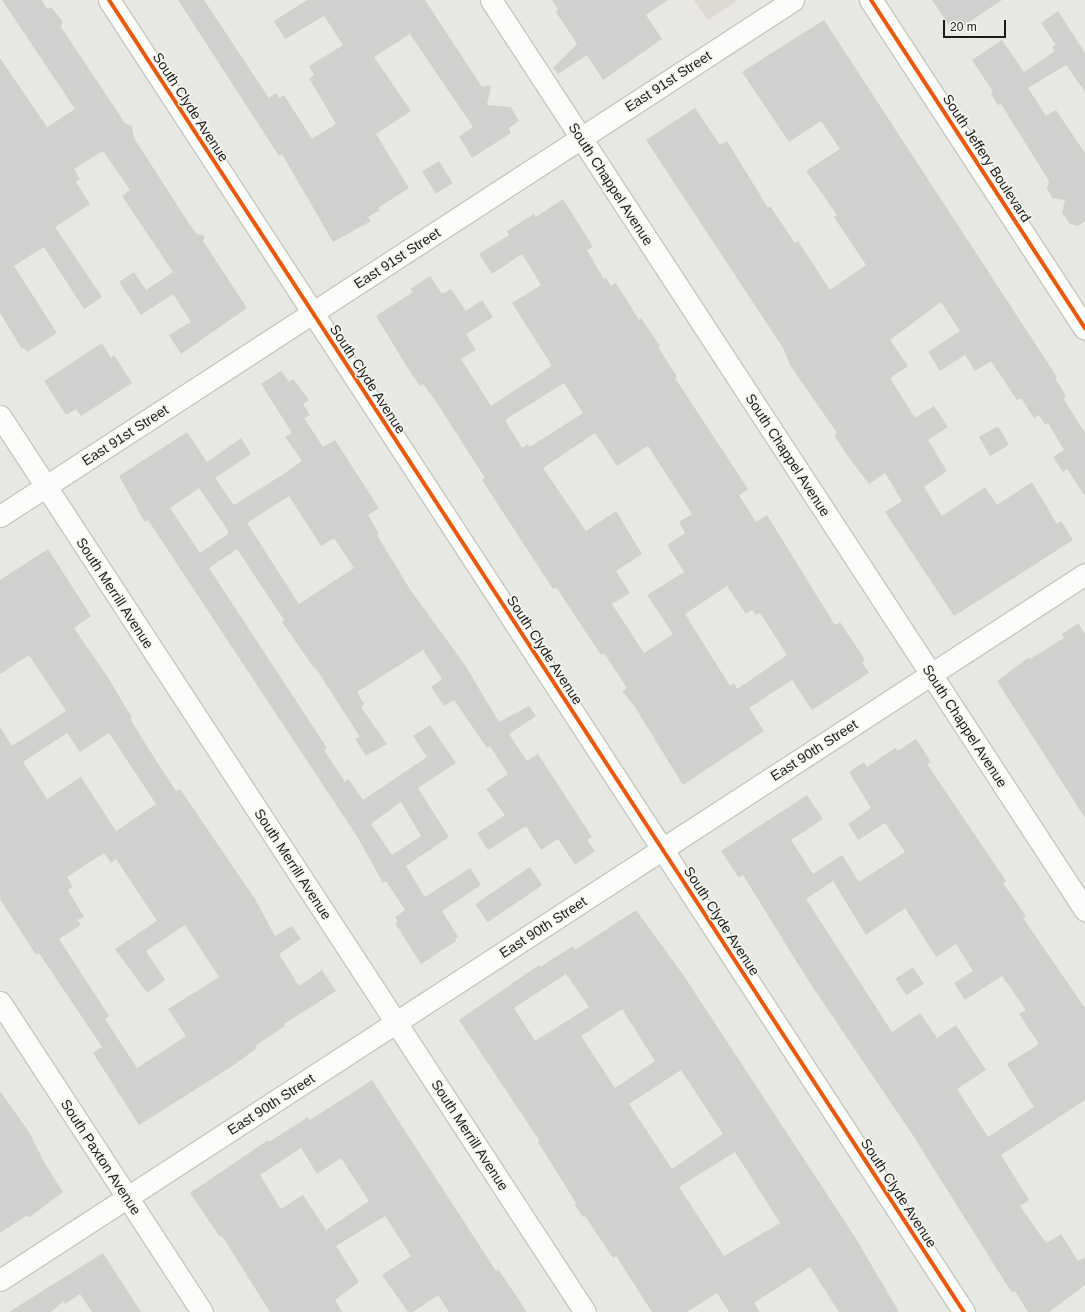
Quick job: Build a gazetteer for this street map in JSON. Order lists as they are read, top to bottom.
{
  "streets": {
    "main road": ["South Jeffery Boulevard"],
    "street": [
      "East 91st Street",
      "South Clyde Avenue",
      "South Chappel Avenue",
      "South Merrill Avenue",
      "East 90th Street",
      "South Paxton Avenue"
    ]
  },
  "crossings": [
    ["East 91st Street", "South Clyde Avenue"],
    ["East 91st Street", "South Chappel Avenue"],
    ["East 91st Street", "South Merrill Avenue"],
    ["South Clyde Avenue", "East 90th Street"],
    ["South Chappel Avenue", "East 90th Street"],
    ["South Merrill Avenue", "East 90th Street"],
    ["East 90th Street", "South Paxton Avenue"]
  ],
  "scale_bar": "20 m"
}
